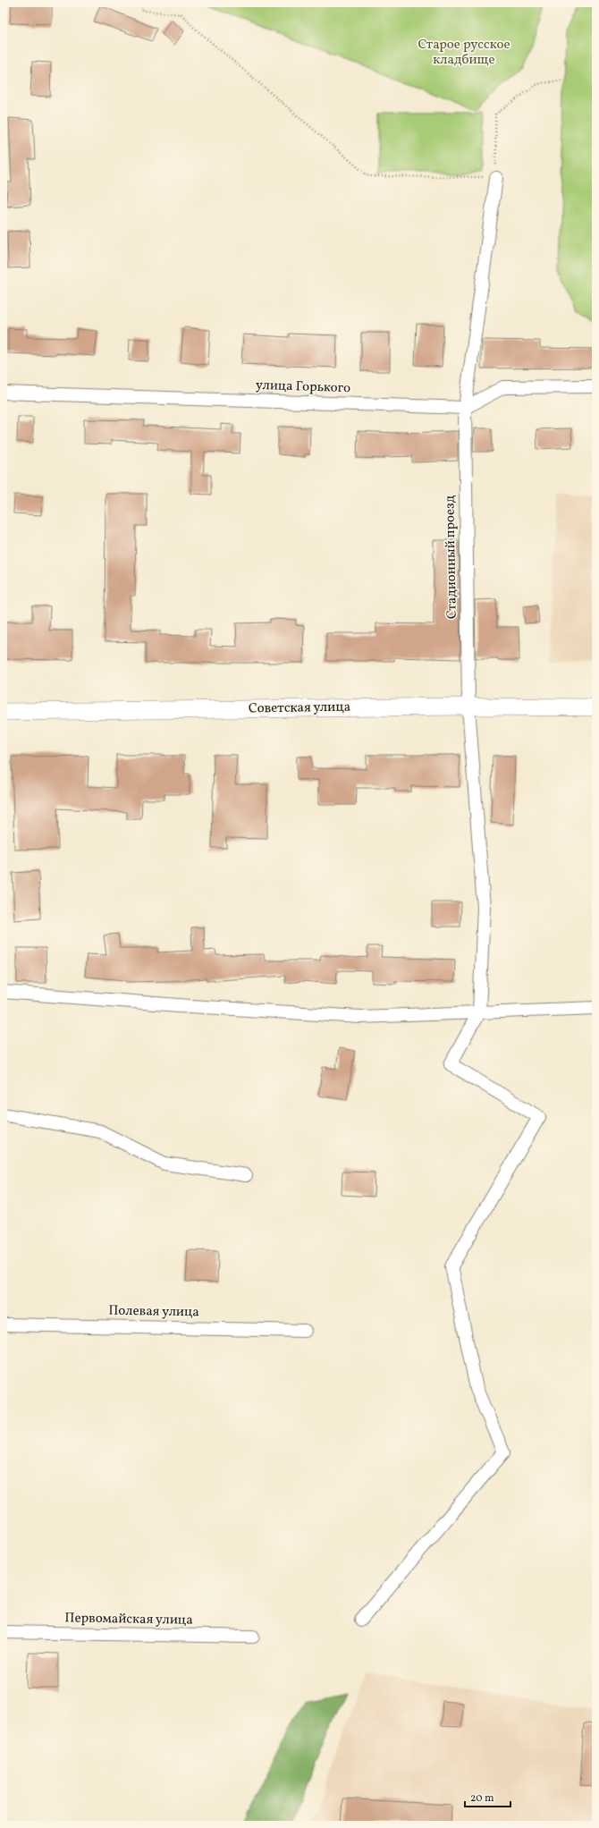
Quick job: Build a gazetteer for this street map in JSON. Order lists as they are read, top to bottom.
{
  "streets": {
    "main road": ["Советская улица"],
    "street": [
      "улица Горького",
      "Стадионный проезд",
      "Полевая улица",
      "Первомайская улица"
    ]
  },
  "crossings": [
    ["улица Горького", "Стадионный проезд"],
    ["Стадионный проезд", "Советская улица"]
  ],
  "parks": ["Старое русское кладбище"],
  "scale_bar": "20 m"
}
